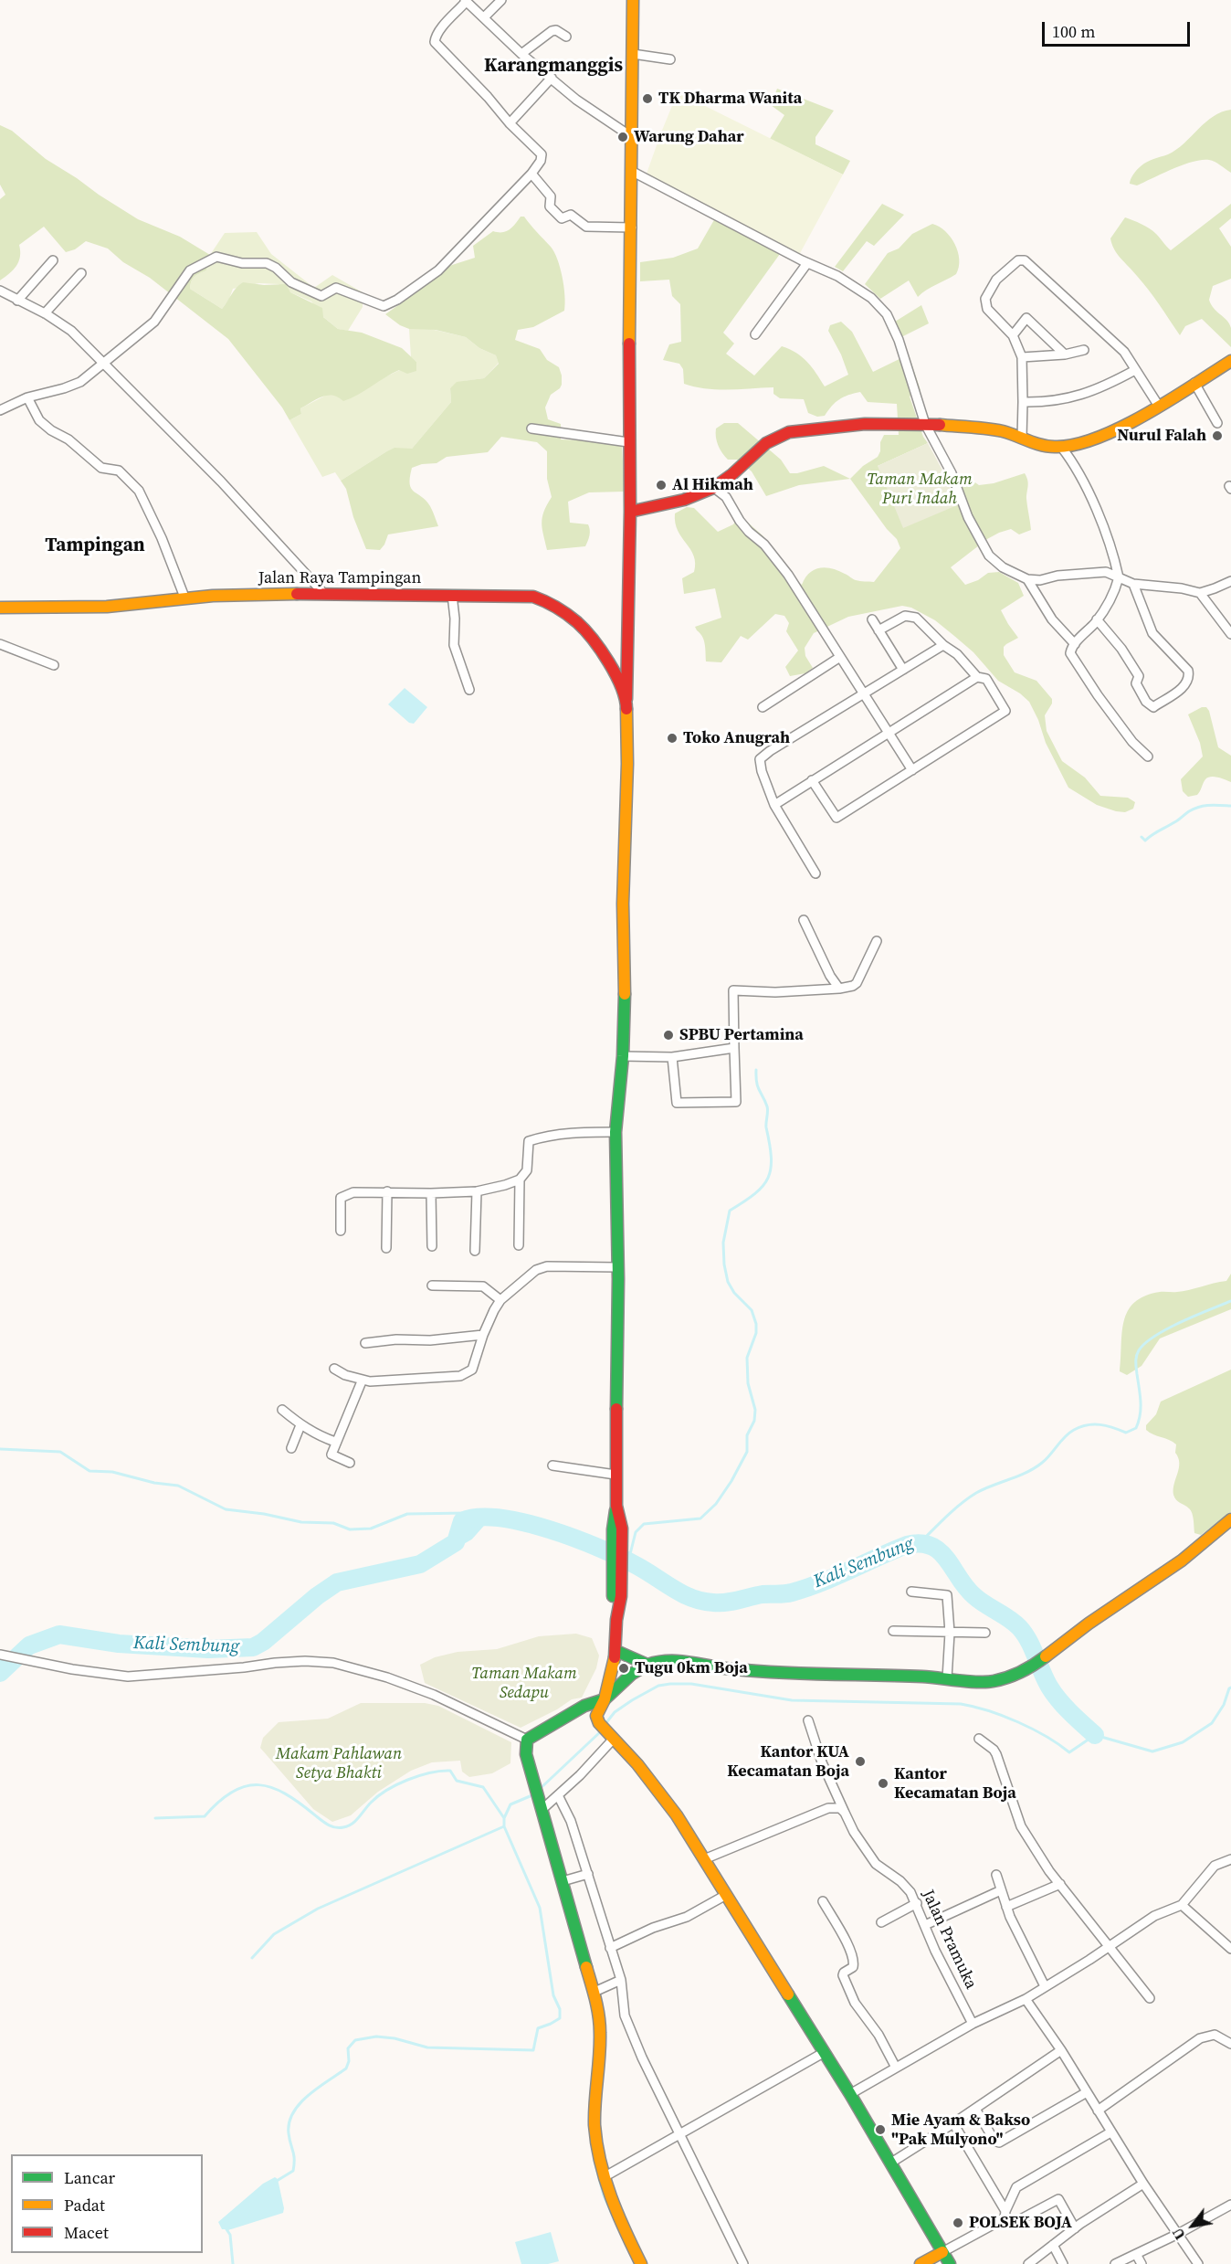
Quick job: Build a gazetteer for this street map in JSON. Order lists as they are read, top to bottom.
{
  "streets": {
    "main road": ["Jalan Raya Tampingan"],
    "street": ["Jalan Pramuka"]
  },
  "districts": ["Karangmanggis", "Tampingan"],
  "water": ["Kali Sembung"],
  "parks": ["Taman Makam Puri Indah", "Taman Makam Sedapu", "Makam Pahlawan Setya Bhakti"],
  "places": [
    "TK Dharma Wanita",
    "Warung Dahar",
    "Nurul Falah",
    "Al Hikmah",
    "Toko Anugrah",
    "SPBU Pertamina",
    "Tugu 0km Boja",
    "Kantor KUA Kecamatan Boja",
    "Kantor Kecamatan Boja",
    "Mie Ayam & Bakso \"Pak Mulyono\"",
    "POLSEK BOJA"
  ],
  "legend": ["Lancar", "Padat", "Macet"],
  "scale_bar": "100 m",
  "north": "bottom left"
}
